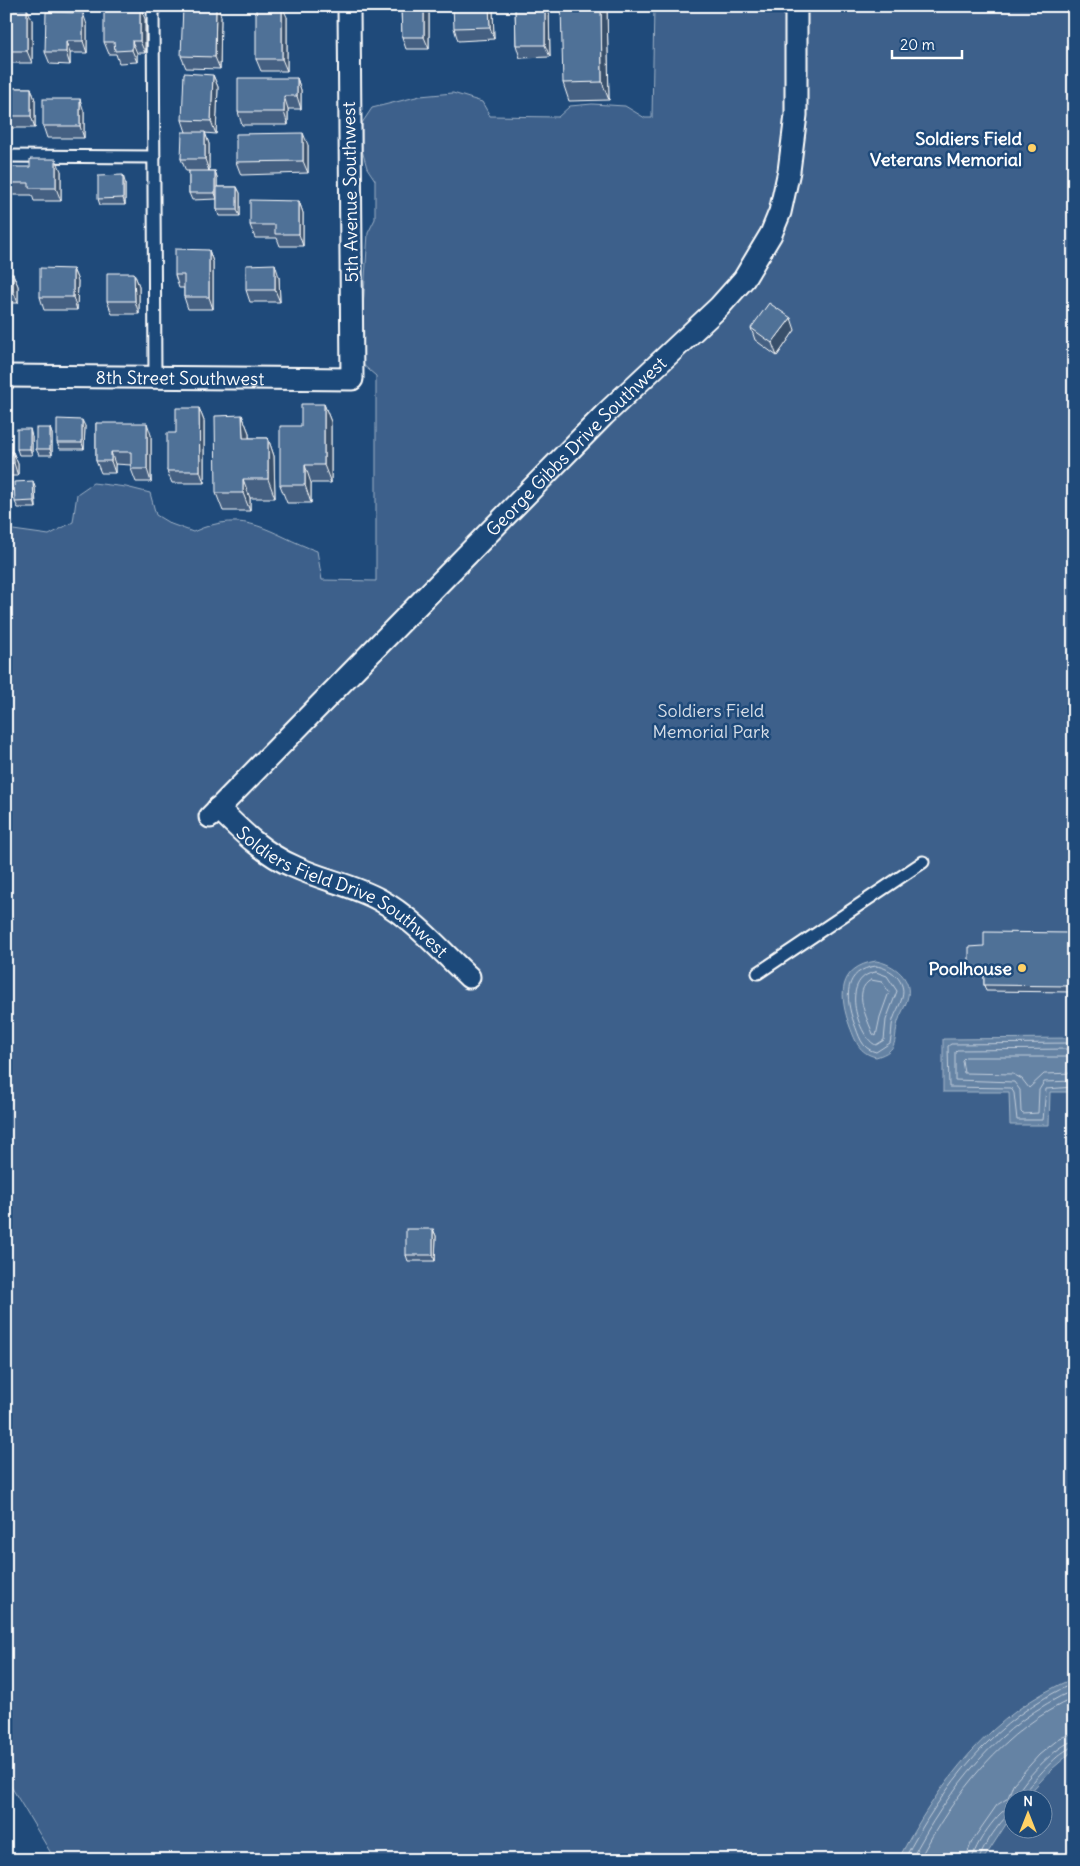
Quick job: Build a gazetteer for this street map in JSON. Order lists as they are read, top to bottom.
{
  "streets": {
    "street": [
      "5th Avenue Southwest",
      "8th Street Southwest",
      "George Gibbs Drive Southwest",
      "Soldiers Field Drive Southwest"
    ]
  },
  "crossings": [
    ["5th Avenue Southwest", "8th Street Southwest"],
    ["George Gibbs Drive Southwest", "Soldiers Field Drive Southwest"]
  ],
  "parks": ["Soldiers Field Memorial Park"],
  "places": ["Soldiers Field Veterans Memorial", "Poolhouse"],
  "scale_bar": "20 m",
  "north": "top"
}
